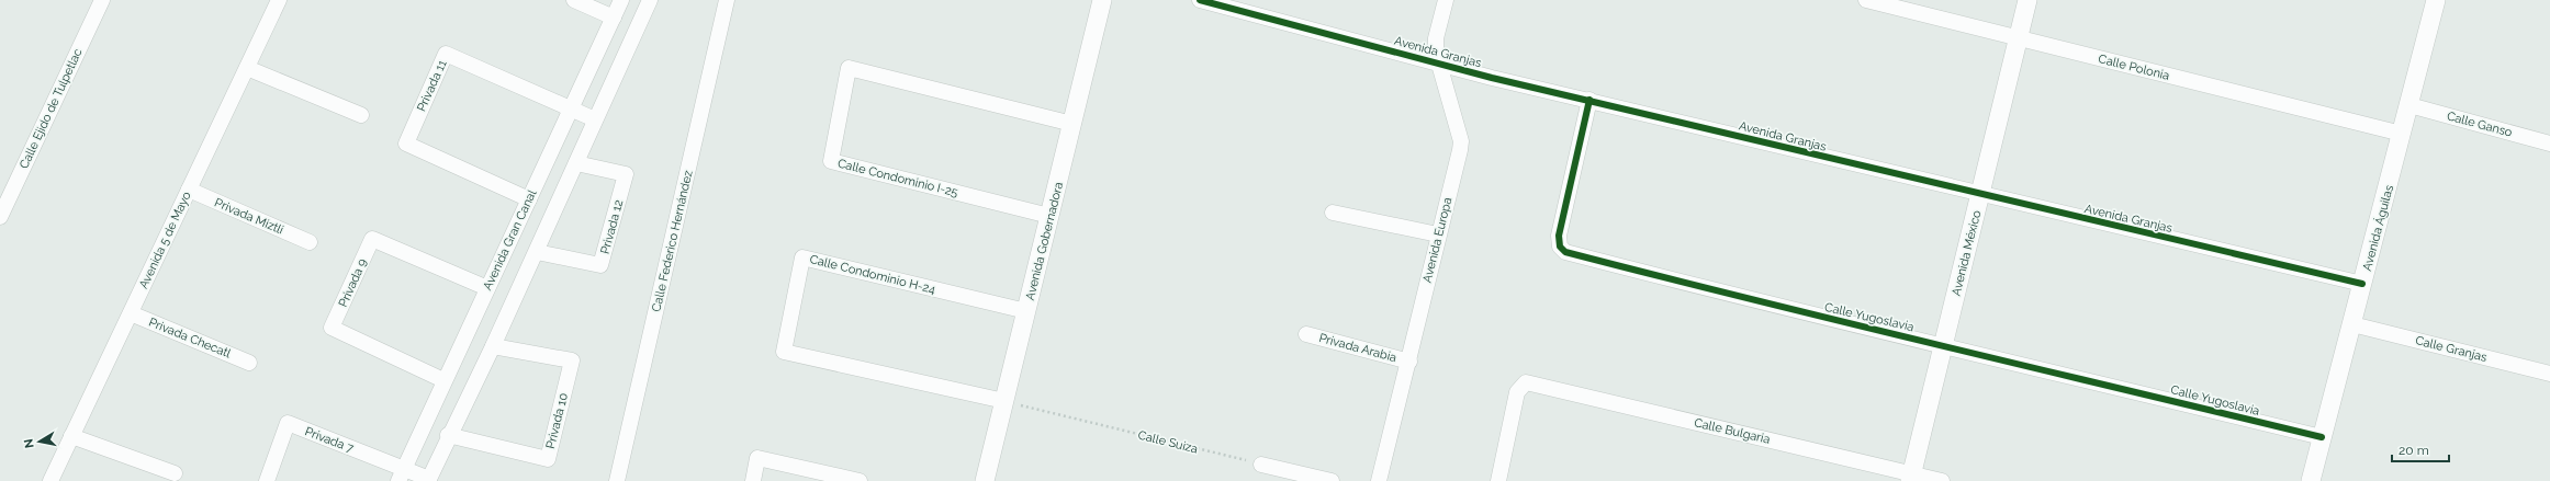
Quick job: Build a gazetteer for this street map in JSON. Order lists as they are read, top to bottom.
{
  "streets": {
    "street": [
      "Avenida Granjas",
      "Calle Polonia",
      "Privada 11",
      "Calle Ejido de Tulpetlac",
      "Calle Ganso",
      "Calle Condominio I-25",
      "Privada Miztli",
      "Privada 12",
      "Avenida Águilas",
      "Avenida 5 de Mayo",
      "Avenida Gran Canal",
      "Avenida Europa",
      "Calle Federico Hernández",
      "Avenida Gobernadora",
      "Avenida México",
      "Calle Condominio H-24",
      "Privada 9",
      "Calle Yugoslavia",
      "Privada Checatl",
      "Privada Arabia",
      "Calle Granjas",
      "Privada 10",
      "Calle Bulgaria",
      "Privada 7"
    ],
    "path": ["Calle Suiza"]
  },
  "crossings": [
    ["Avenida Granjas", "Avenida Águilas"],
    ["Avenida Granjas", "Avenida Europa"],
    ["Avenida Granjas", "Avenida México"],
    ["Avenida Granjas", "Calle Yugoslavia"],
    ["Calle Polonia", "Avenida Águilas"],
    ["Calle Polonia", "Avenida México"],
    ["Privada 11", "Avenida Gran Canal"],
    ["Calle Ganso", "Avenida Águilas"],
    ["Calle Condominio I-25", "Avenida Gobernadora"],
    ["Privada Miztli", "Avenida 5 de Mayo"],
    ["Avenida Águilas", "Calle Yugoslavia"],
    ["Avenida Águilas", "Calle Granjas"],
    ["Avenida 5 de Mayo", "Privada Checatl"],
    ["Avenida Gran Canal", "Privada 9"],
    ["Avenida Gran Canal", "Privada 7"],
    ["Avenida Europa", "Privada Arabia"],
    ["Avenida Gobernadora", "Calle Condominio H-24"],
    ["Avenida Gobernadora", "Calle Suiza"],
    ["Avenida México", "Calle Yugoslavia"],
    ["Avenida México", "Calle Bulgaria"],
    ["Calle Condominio H-24", "Calle Suiza"]
  ],
  "scale_bar": "20 m",
  "north": "left"
}
